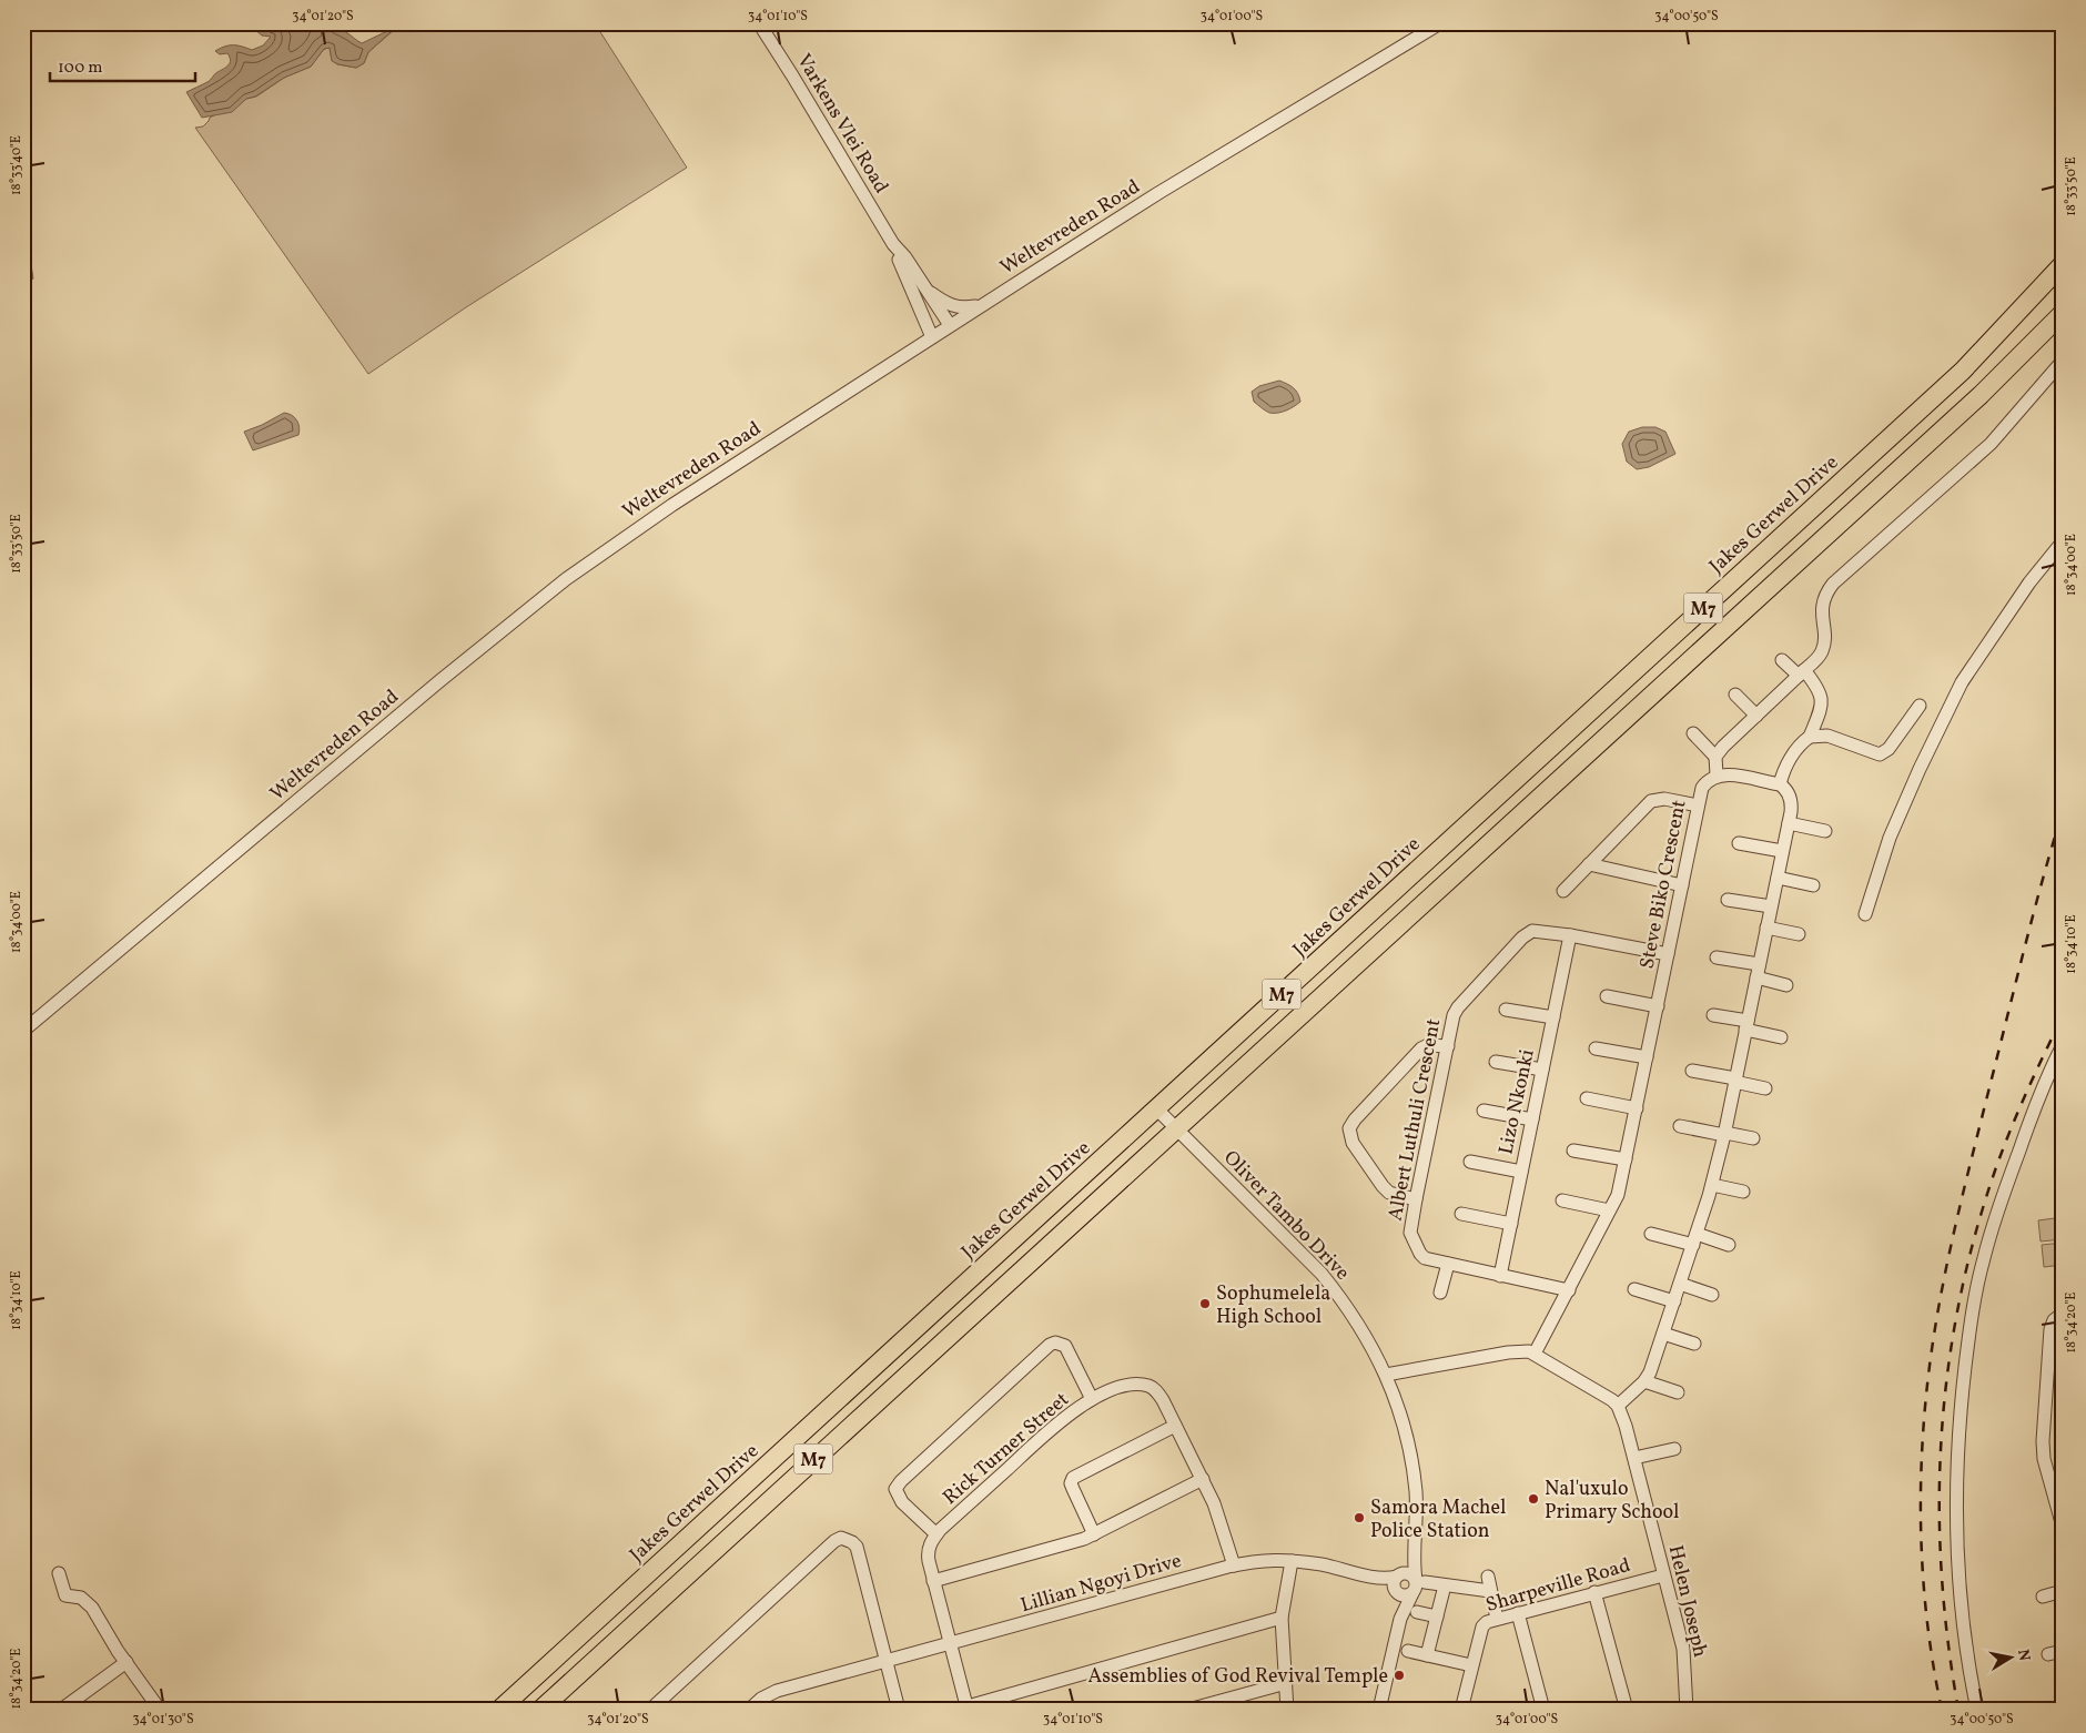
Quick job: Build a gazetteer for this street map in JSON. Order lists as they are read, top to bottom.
{
  "streets": {
    "highway": ["Jakes Gerwel Drive", "M7"],
    "street": [
      "Varkens Vlei Road",
      "Weltevreden Road",
      "Steve Biko Crescent",
      "Lizo Nkonki",
      "Albert Luthuli Crescent",
      "Oliver Tambo Drive",
      "Rick Turner Street",
      "Lillian Ngoyi Drive",
      "Sharpeville Road",
      "Helen Joseph"
    ]
  },
  "crossings": [
    ["Varkens Vlei Road", "Weltevreden Road"],
    ["Jakes Gerwel Drive", "Oliver Tambo Drive"],
    ["M7", "Oliver Tambo Drive"],
    ["Steve Biko Crescent", "Albert Luthuli Crescent"],
    ["Lizo Nkonki", "Albert Luthuli Crescent"],
    ["Oliver Tambo Drive", "Lillian Ngoyi Drive"],
    ["Rick Turner Street", "Lillian Ngoyi Drive"],
    ["Sharpeville Road", "Helen Joseph"]
  ],
  "places": [
    "Sophumelela High School",
    "Nal'uxulo Primary School",
    "Samora Machel Police Station",
    "Assemblies of God Revival Temple"
  ],
  "scale_bar": "100 m",
  "north": "right",
  "coordinates": [
    "34°01'20\"S",
    "34°01'10\"S",
    "34°01'00\"S",
    "34°00'50\"S",
    "18°33'40\"E",
    "18°33'50\"E",
    "18°34'00\"E",
    "18°34'10\"E",
    "18°34'20\"E",
    "34°01'30\"S"
  ]
}
